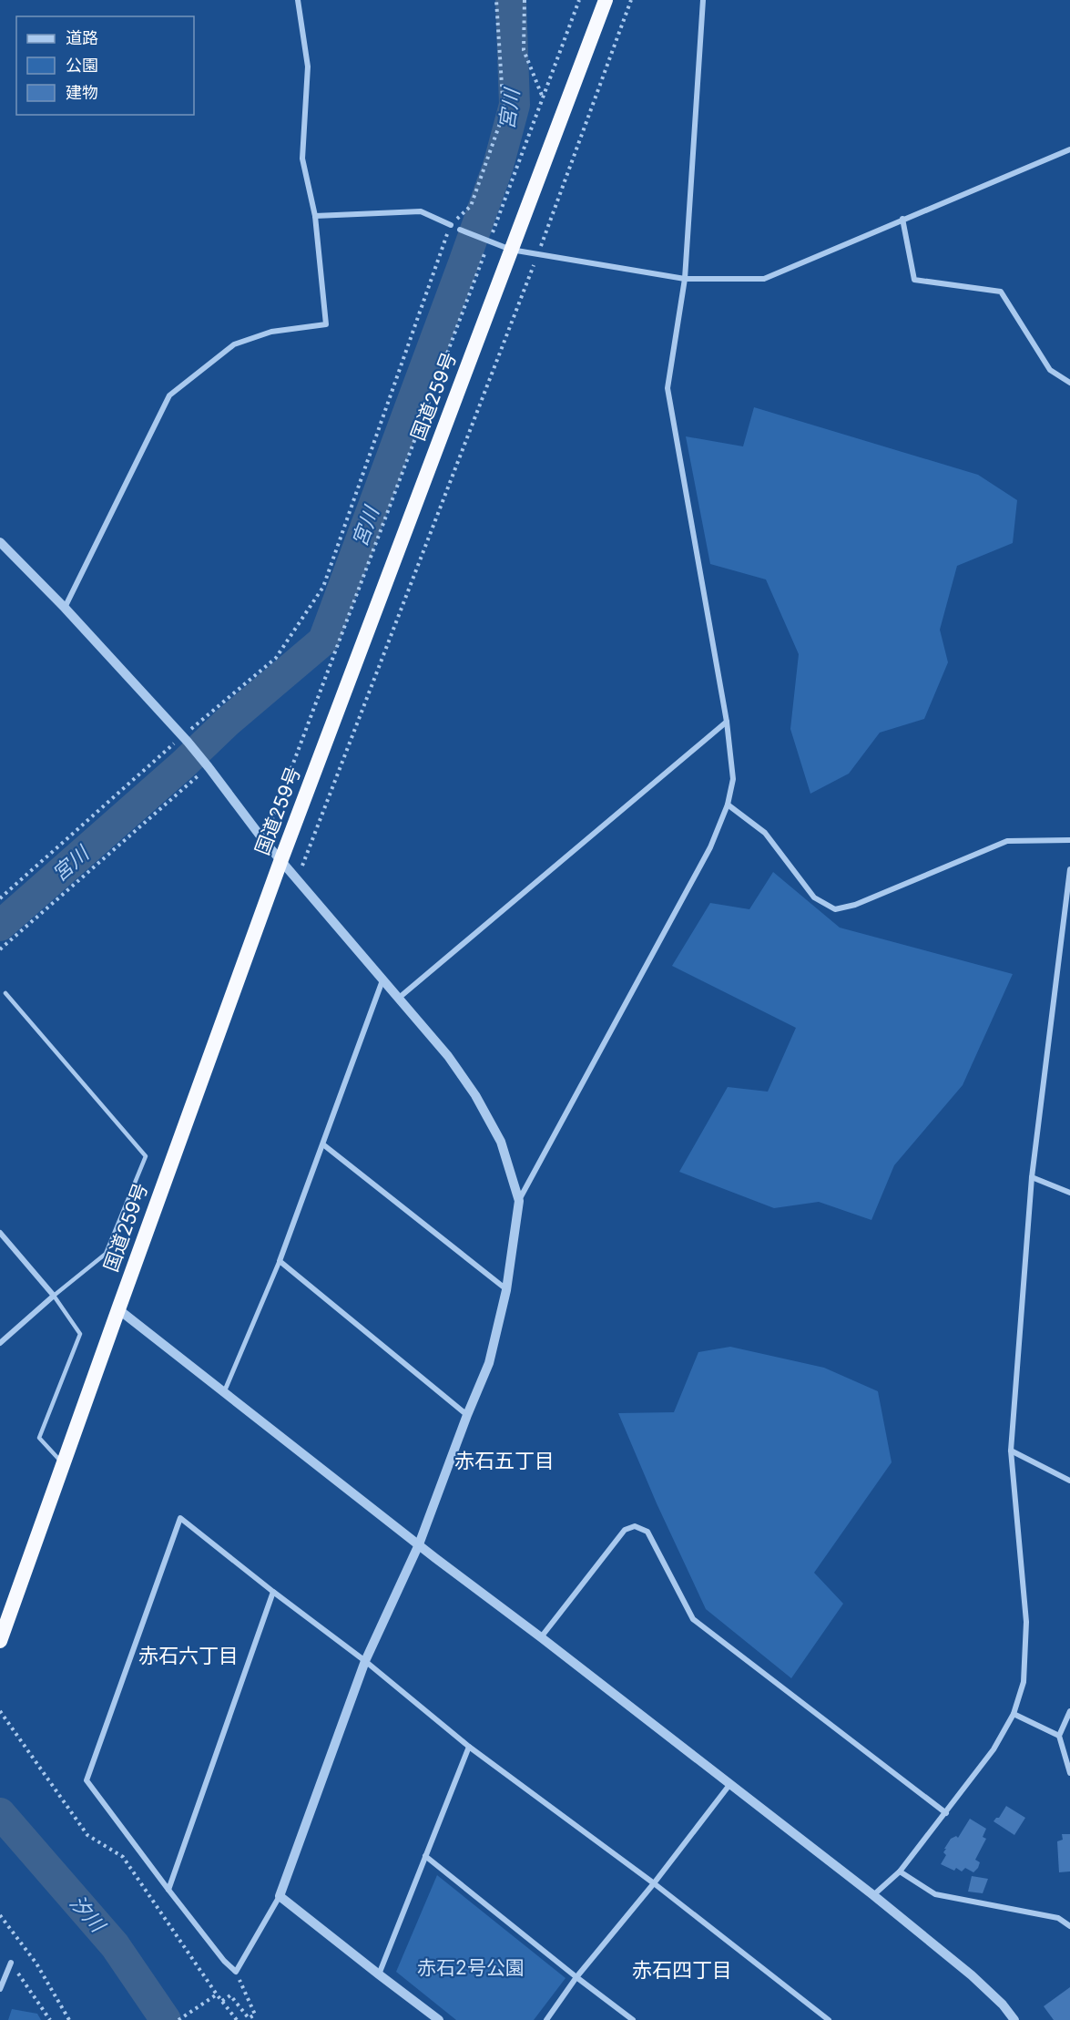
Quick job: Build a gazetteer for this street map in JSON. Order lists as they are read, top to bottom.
{
  "streets": {
    "highway": ["国道259号"]
  },
  "districts": ["赤石五丁目", "赤石六丁目", "赤石四丁目"],
  "water": ["宮川", "汐川"],
  "parks": ["赤石2号公園"],
  "legend": ["道路", "公園", "建物"]
}
